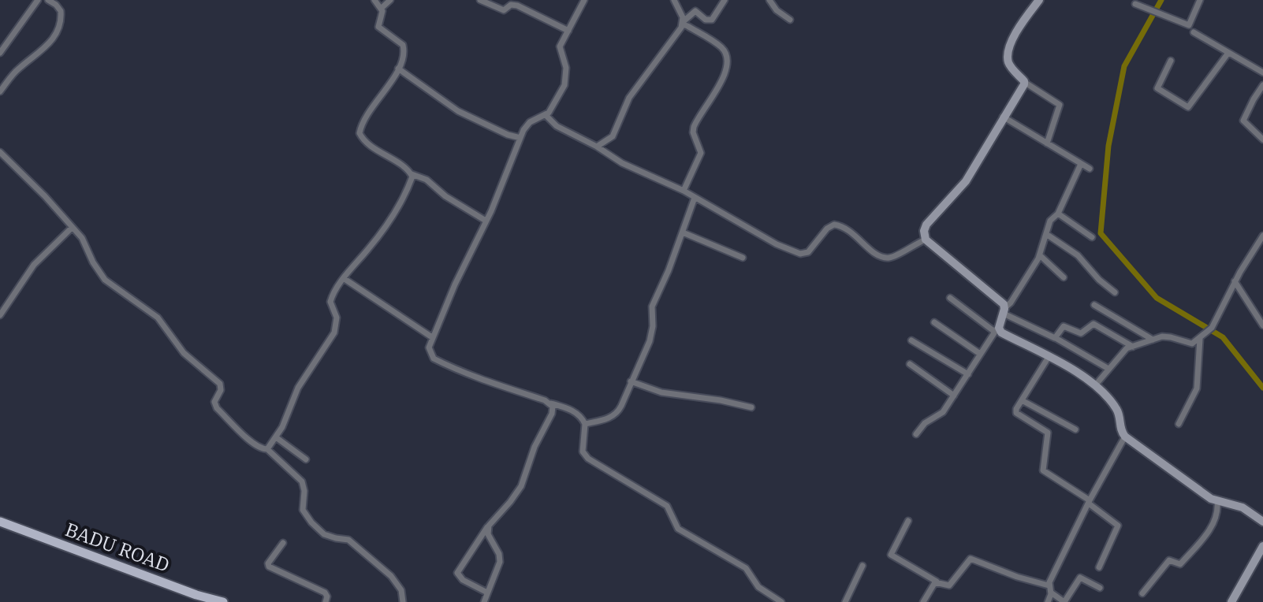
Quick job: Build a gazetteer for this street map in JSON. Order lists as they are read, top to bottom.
{
  "streets": {
    "main road": ["BADU ROAD"]
  }
}
